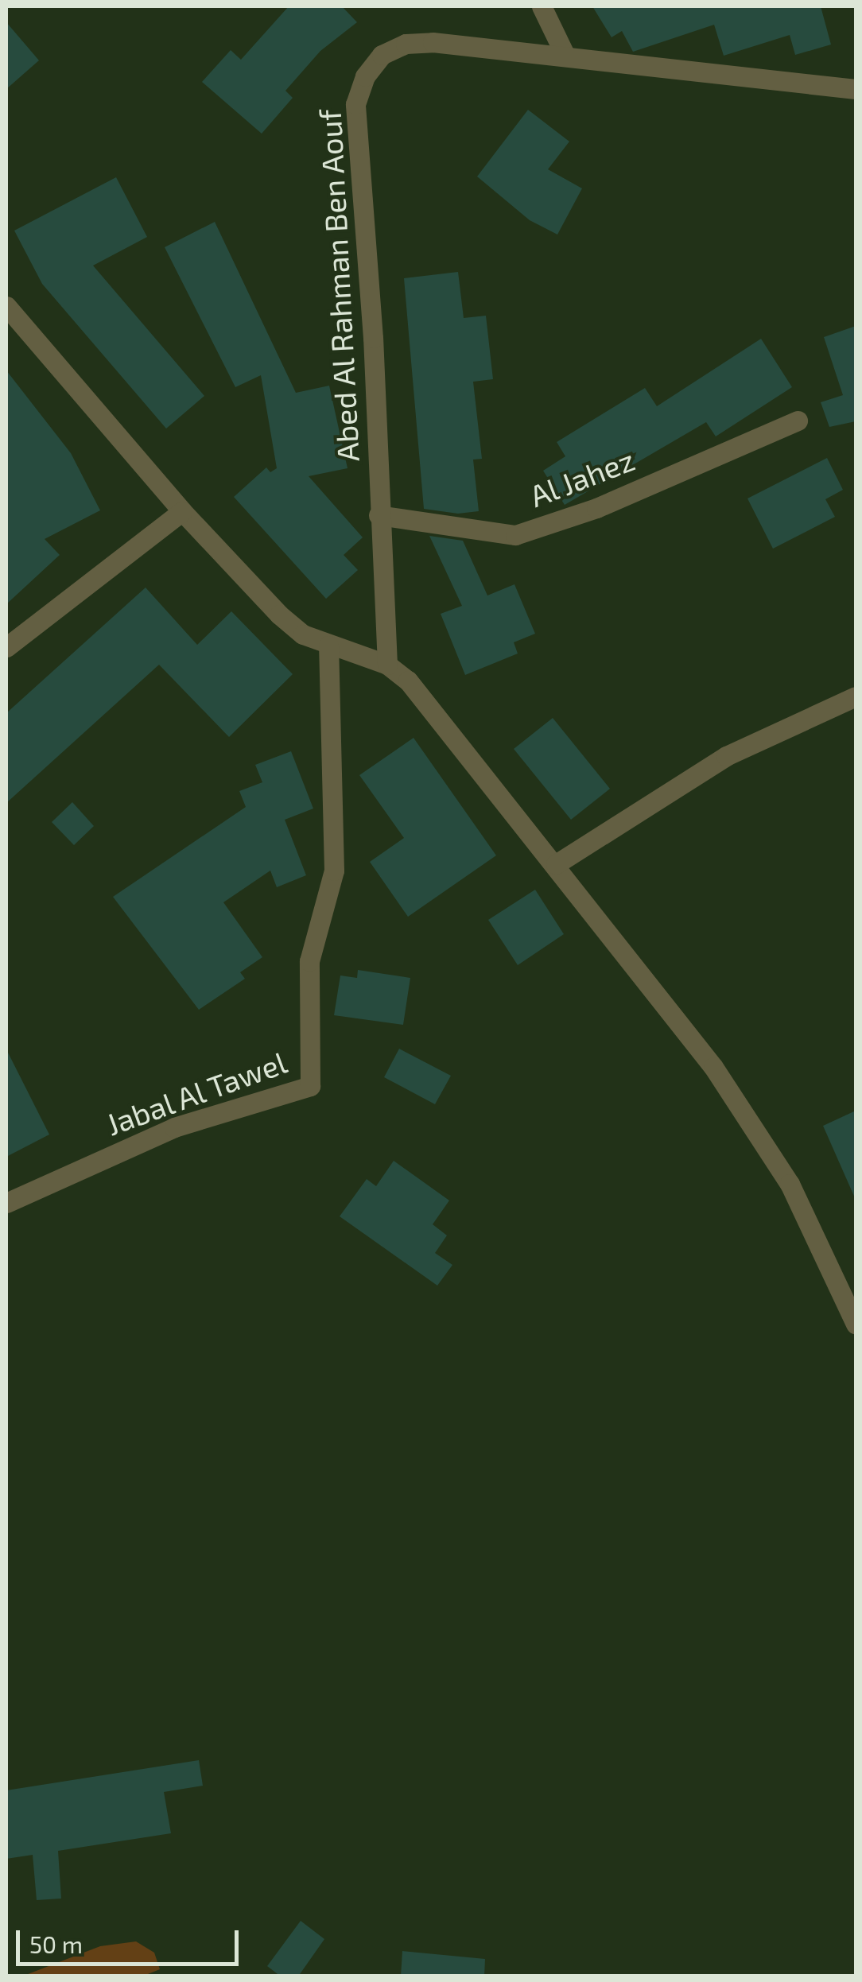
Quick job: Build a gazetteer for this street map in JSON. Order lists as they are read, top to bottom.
{
  "streets": {
    "street": ["Abed Al Rahman Ben Aouf", "Al Jahez", "Jabal Al Tawel"]
  },
  "crossings": [
    ["Abed Al Rahman Ben Aouf", "Al Jahez"]
  ],
  "scale_bar": "50 m"
}
